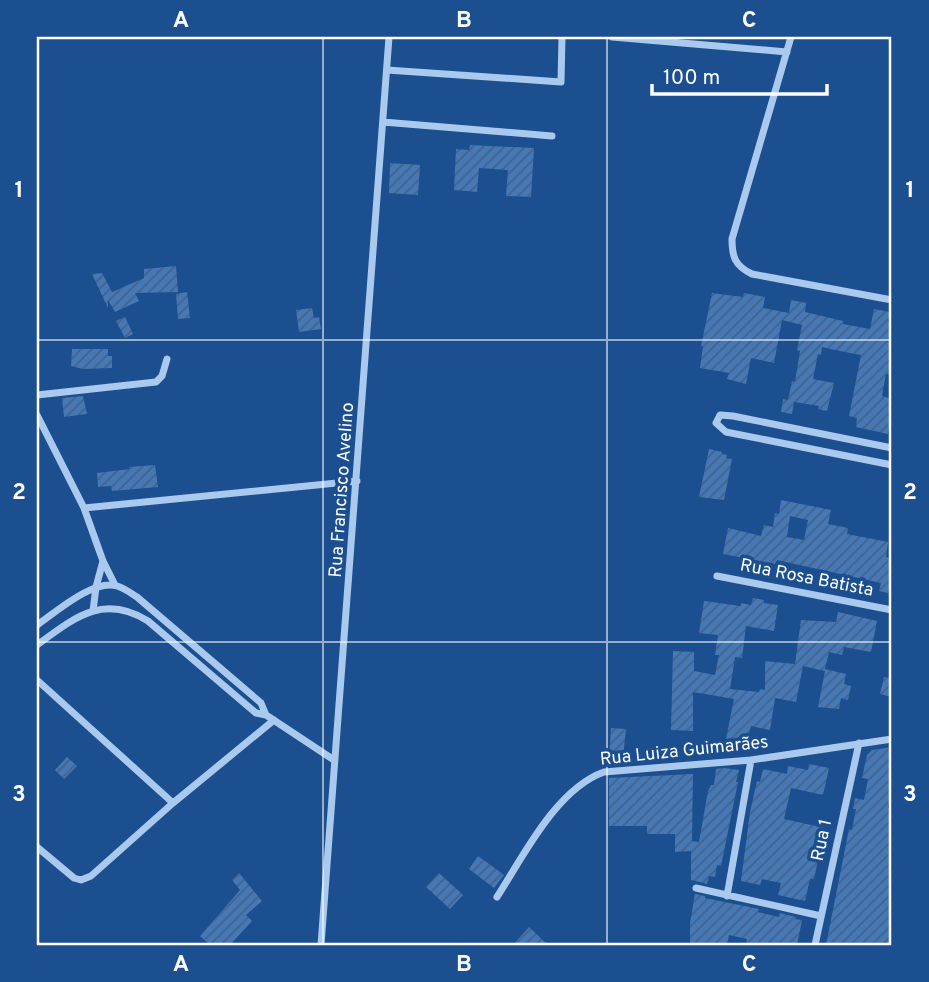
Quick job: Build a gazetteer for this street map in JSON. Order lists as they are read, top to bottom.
{
  "streets": {
    "street": [
      "Rua Francisco Avelino",
      "Rua Rosa Batista",
      "Rua Luiza Guimarães",
      "Rua 1"
    ]
  },
  "crossings": [
    ["Rua Luiza Guimarães", "Rua 1"]
  ],
  "scale_bar": "100 m",
  "grid": {
    "columns": ["A", "B", "C"],
    "rows": ["1", "2", "3"]
  }
}
